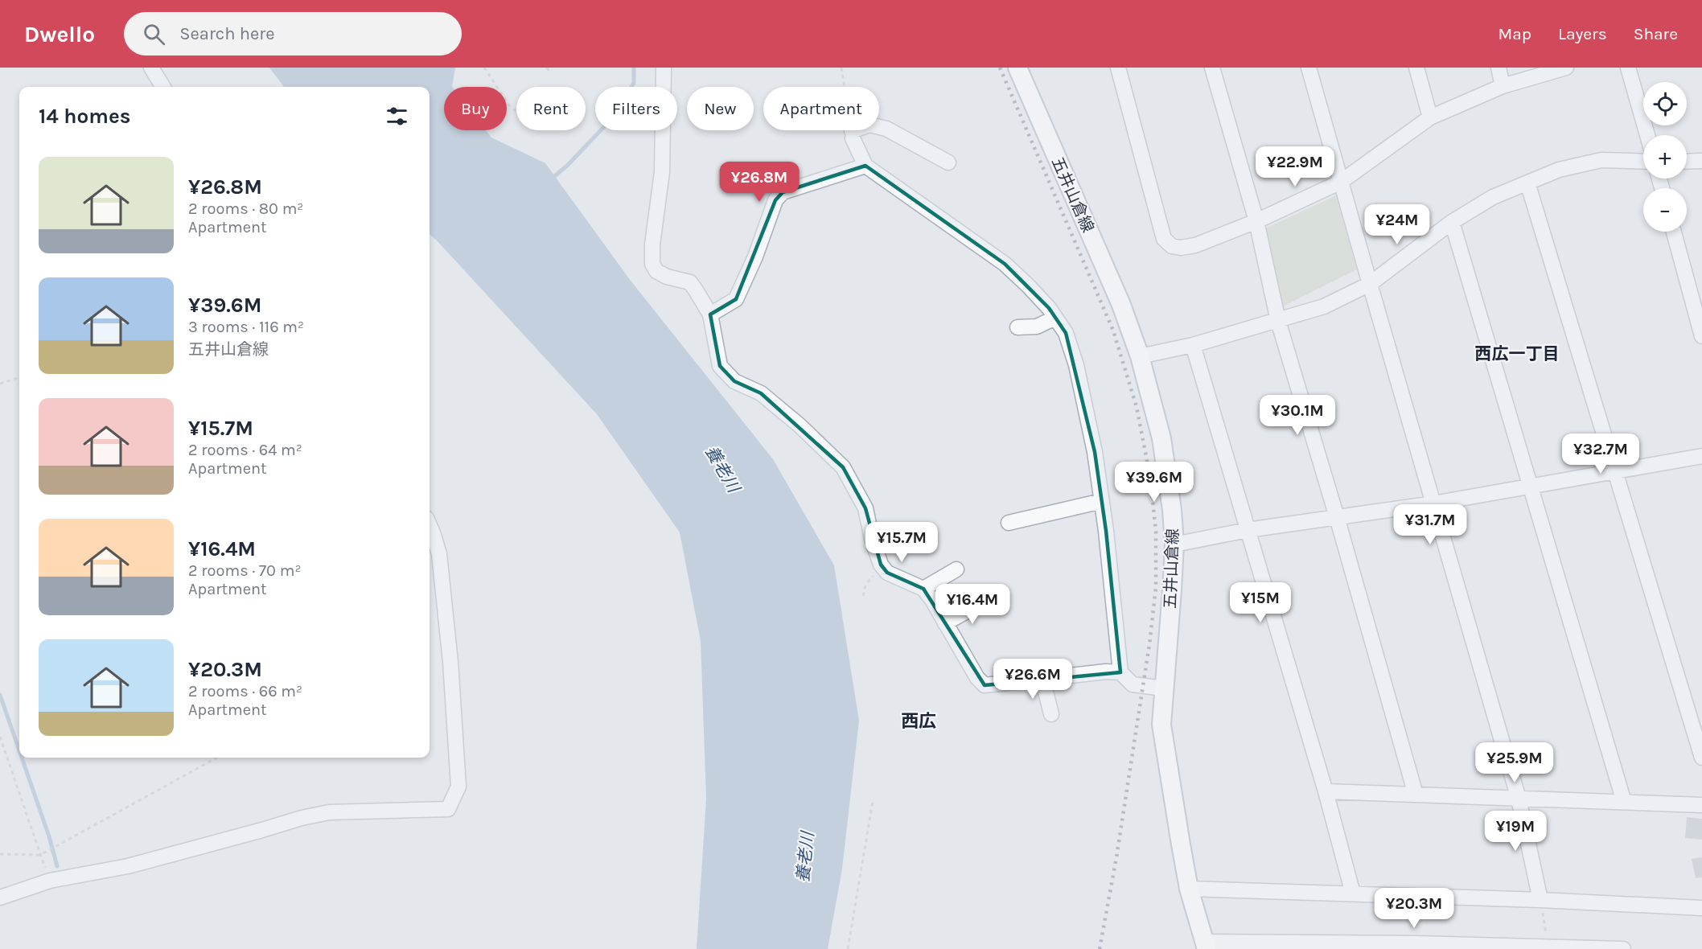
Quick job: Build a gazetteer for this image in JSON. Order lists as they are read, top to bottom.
{
  "streets": {
    "main road": ["五井山倉線"]
  },
  "districts": ["西広一丁目", "西広"],
  "water": ["養老川"],
  "page": {
    "header": "Dwello",
    "search": "Search here",
    "nav": ["Map", "Layers", "Share"],
    "map_buttons": ["+", "−"],
    "chip": [
      "Buy",
      "Rent",
      "Filters",
      "New",
      "Apartment"
    ],
    "heading": "14 homes",
    "list": [
      {
        "name": "¥26.8M",
        "note": "2 rooms · 80 m² · Apartment"
      },
      {
        "name": "¥39.6M",
        "note": "3 rooms · 116 m² · 五井山倉線"
      },
      {
        "name": "¥15.7M",
        "note": "2 rooms · 64 m² · Apartment"
      },
      {
        "name": "¥16.4M",
        "note": "2 rooms · 70 m² · Apartment"
      },
      {
        "name": "¥20.3M",
        "note": "2 rooms · 66 m² · Apartment"
      }
    ],
    "price": [
      "¥22.9M",
      "¥26.8M",
      "¥24M",
      "¥30.1M",
      "¥32.7M",
      "¥39.6M",
      "¥31.7M",
      "¥15.7M",
      "¥15M",
      "¥16.4M",
      "¥26.6M",
      "¥25.9M",
      "¥19M",
      "¥20.3M"
    ]
  }
}
